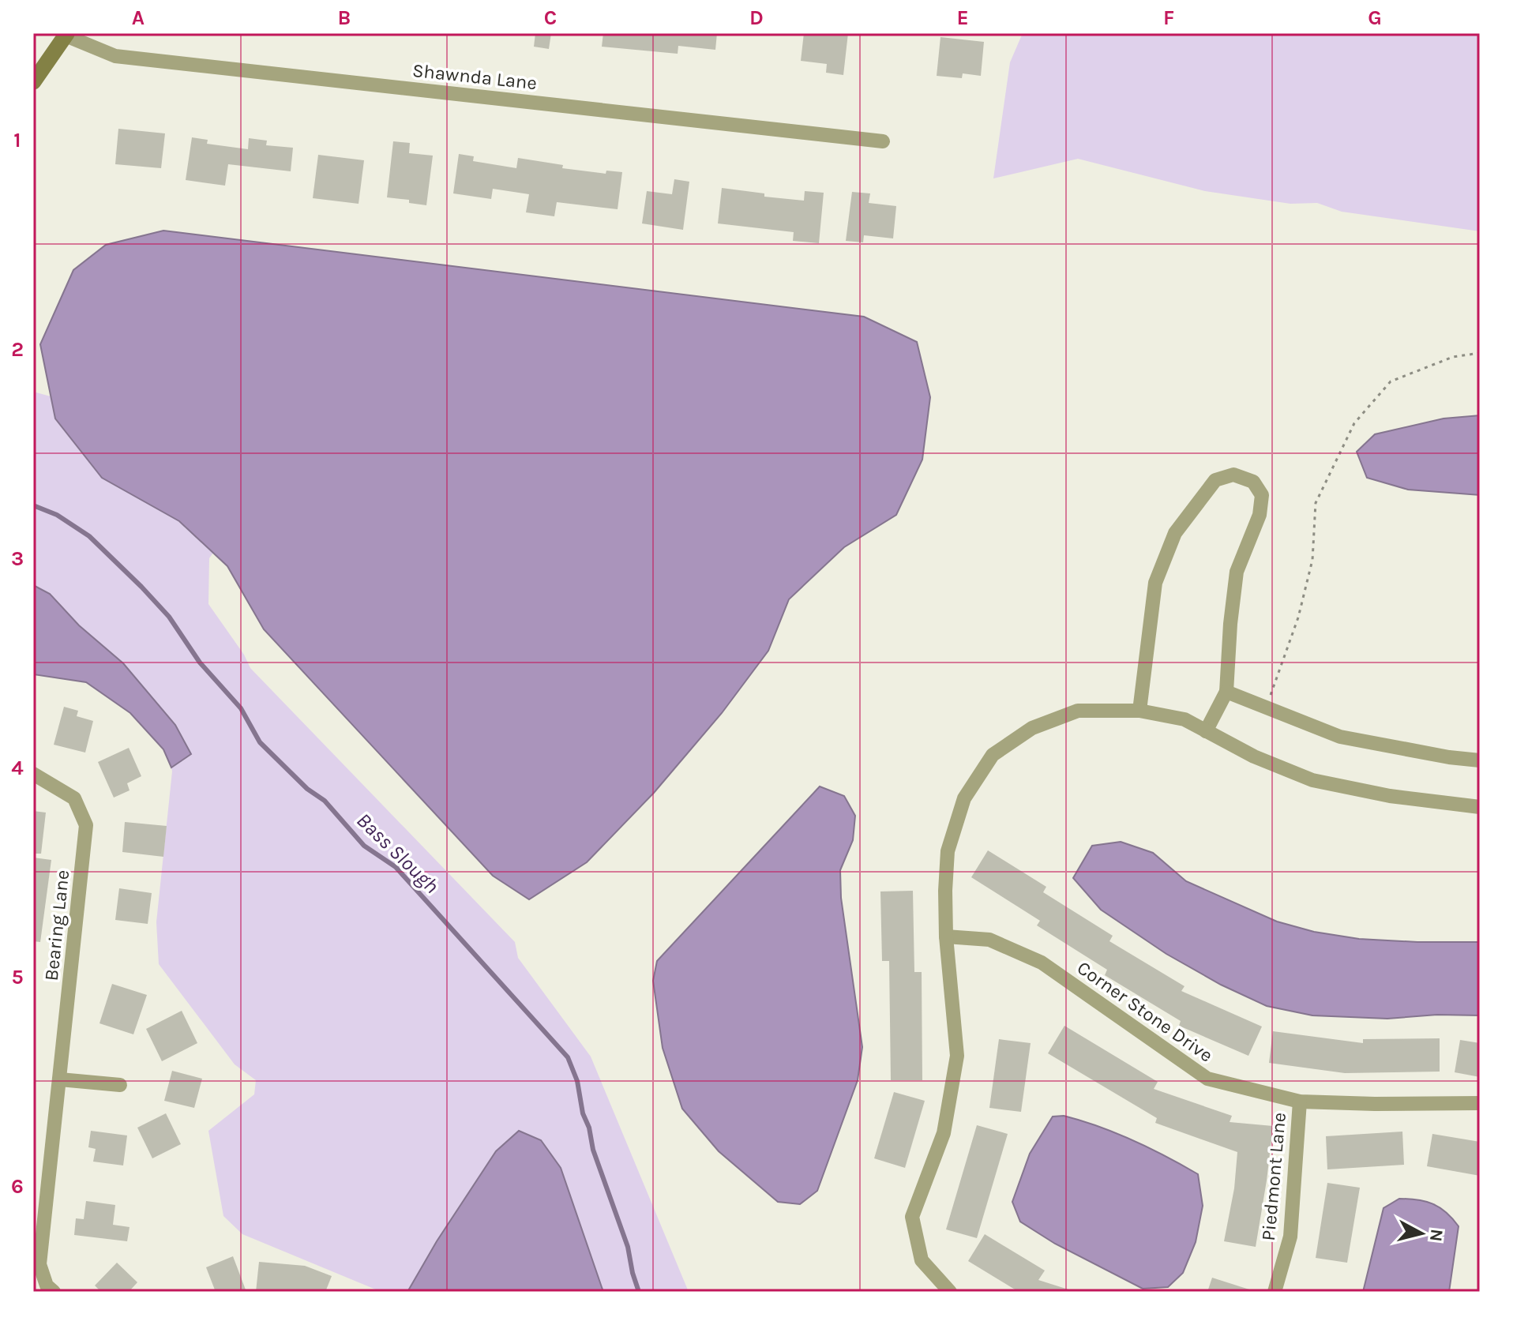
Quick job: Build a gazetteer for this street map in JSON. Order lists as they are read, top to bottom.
{
  "streets": {
    "street": [
      "Shawnda Lane",
      "Bearing Lane",
      "Corner Stone Drive",
      "Piedmont Lane"
    ]
  },
  "crossings": [
    ["Corner Stone Drive", "Piedmont Lane"]
  ],
  "water": ["Bass Slough"],
  "north": "right",
  "grid": {
    "columns": [
      "A",
      "B",
      "C",
      "D",
      "E",
      "F",
      "G"
    ],
    "rows": [
      "1",
      "2",
      "3",
      "4",
      "5",
      "6"
    ]
  }
}
